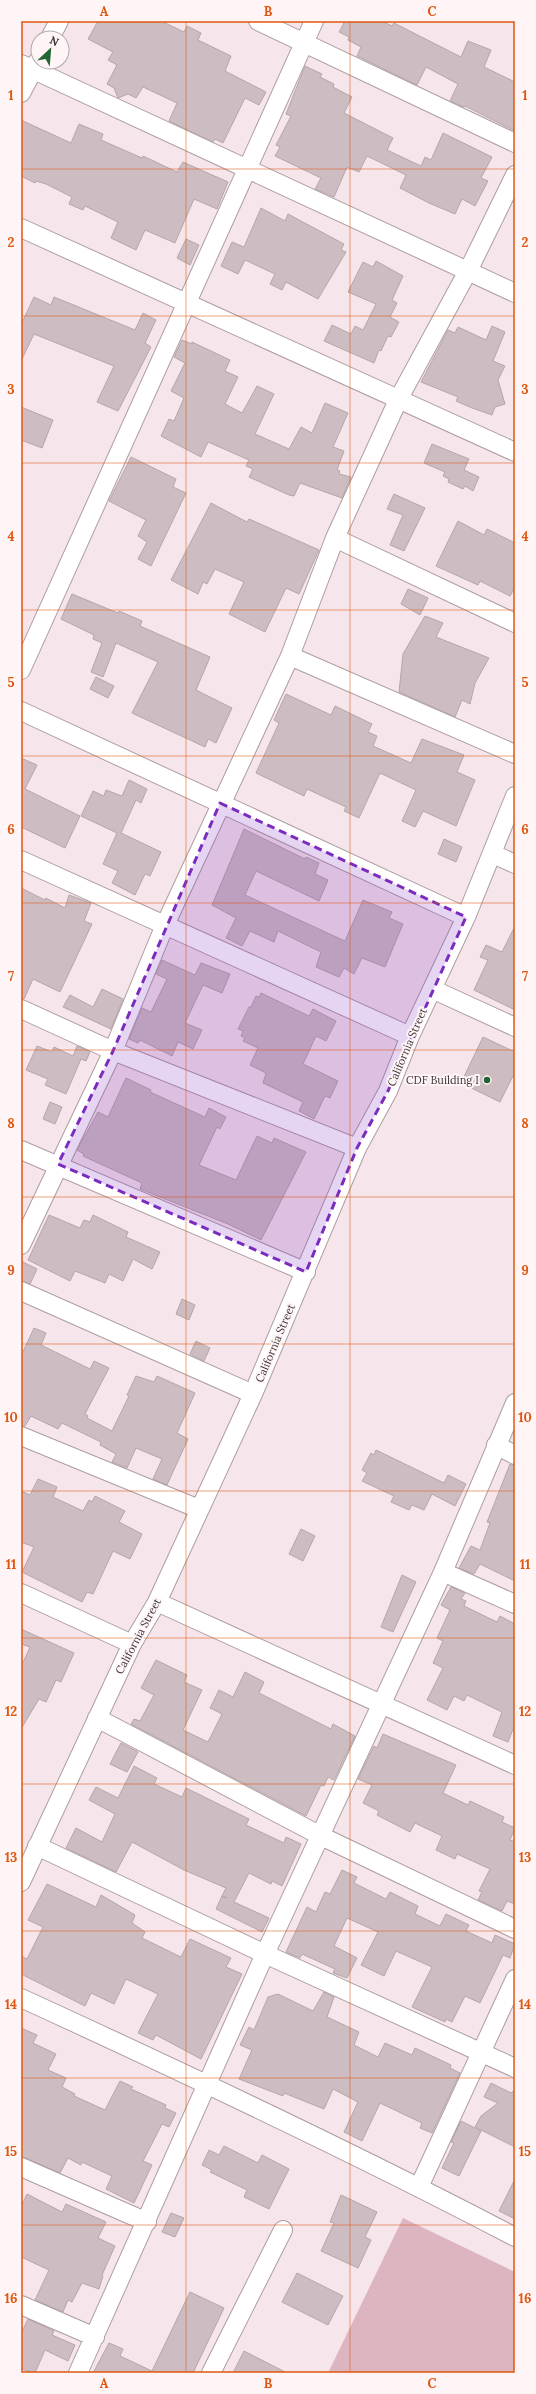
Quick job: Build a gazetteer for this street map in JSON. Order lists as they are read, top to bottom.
{
  "streets": {
    "street": ["California Street"]
  },
  "places": ["CDF Building I"],
  "north": "top right",
  "grid": {
    "columns": ["A", "B", "C"],
    "rows": [
      "1",
      "2",
      "3",
      "4",
      "5",
      "6",
      "7",
      "8",
      "9",
      "10",
      "11",
      "12",
      "13",
      "14",
      "15",
      "16"
    ]
  }
}
